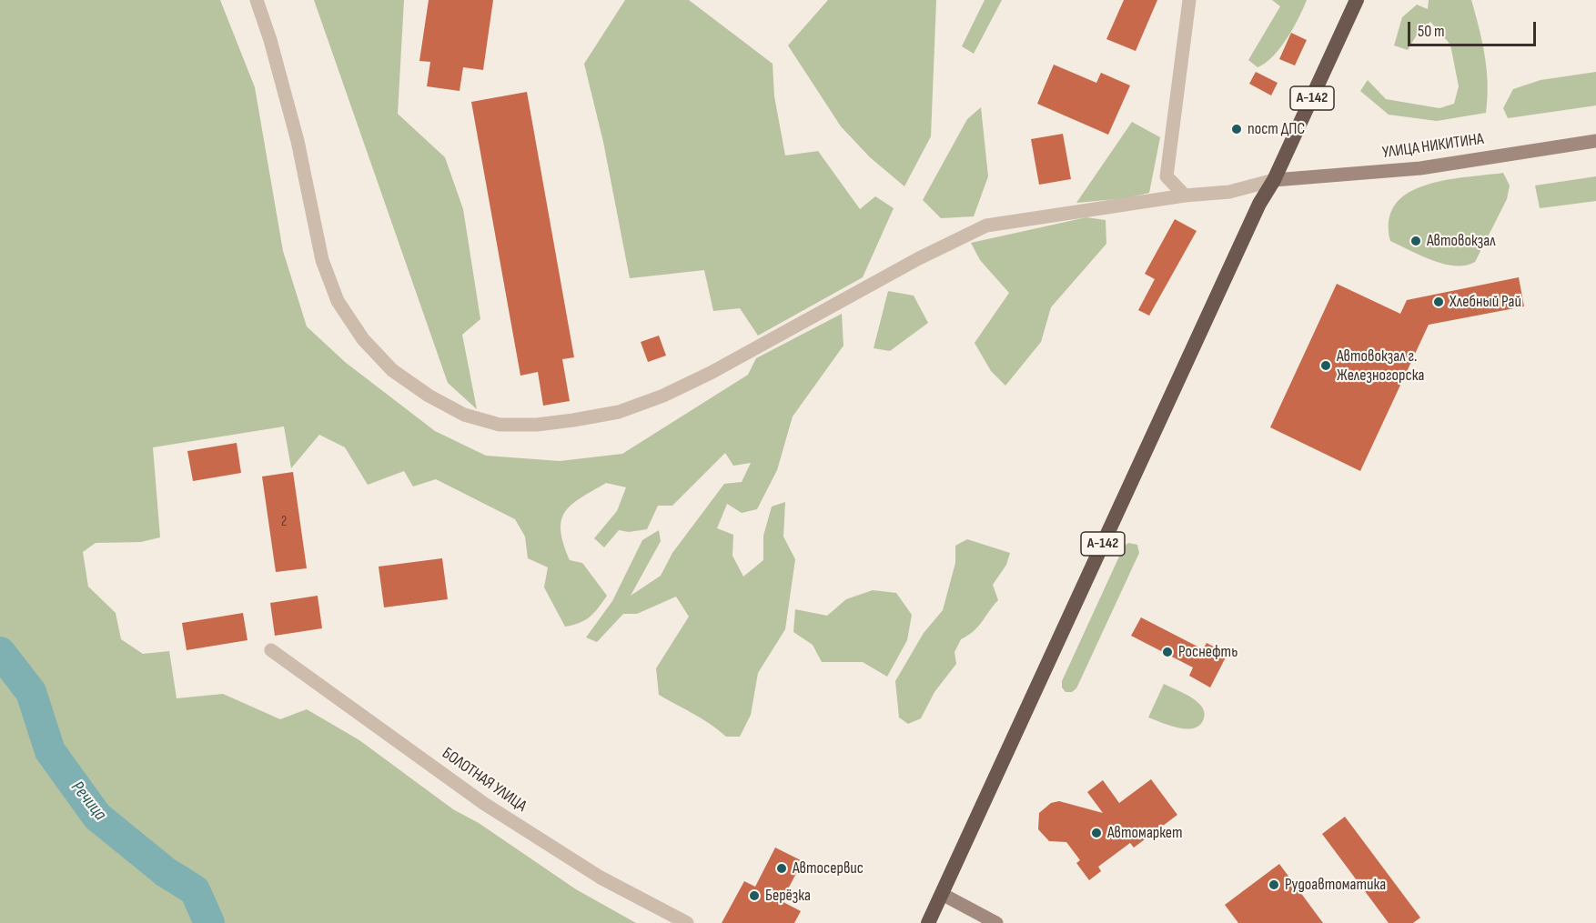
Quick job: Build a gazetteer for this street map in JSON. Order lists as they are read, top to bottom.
{
  "streets": {
    "highway": ["А-142"],
    "main road": ["УЛИЦА НИКИТИНА"],
    "street": ["БОЛОТНАЯ УЛИЦА"]
  },
  "crossings": [
    ["А-142", "УЛИЦА НИКИТИНА"]
  ],
  "water": ["Речица"],
  "places": [
    "пост ДПС",
    "Автовокзал",
    "Хлебный Рай",
    "Автовокзал г. Железногорска",
    "Роснефть",
    "Автомаркет",
    "Автосервис",
    "Рудоавтоматика",
    "Берёзка"
  ],
  "house_numbers": ["2"],
  "scale_bar": "50 m"
}
